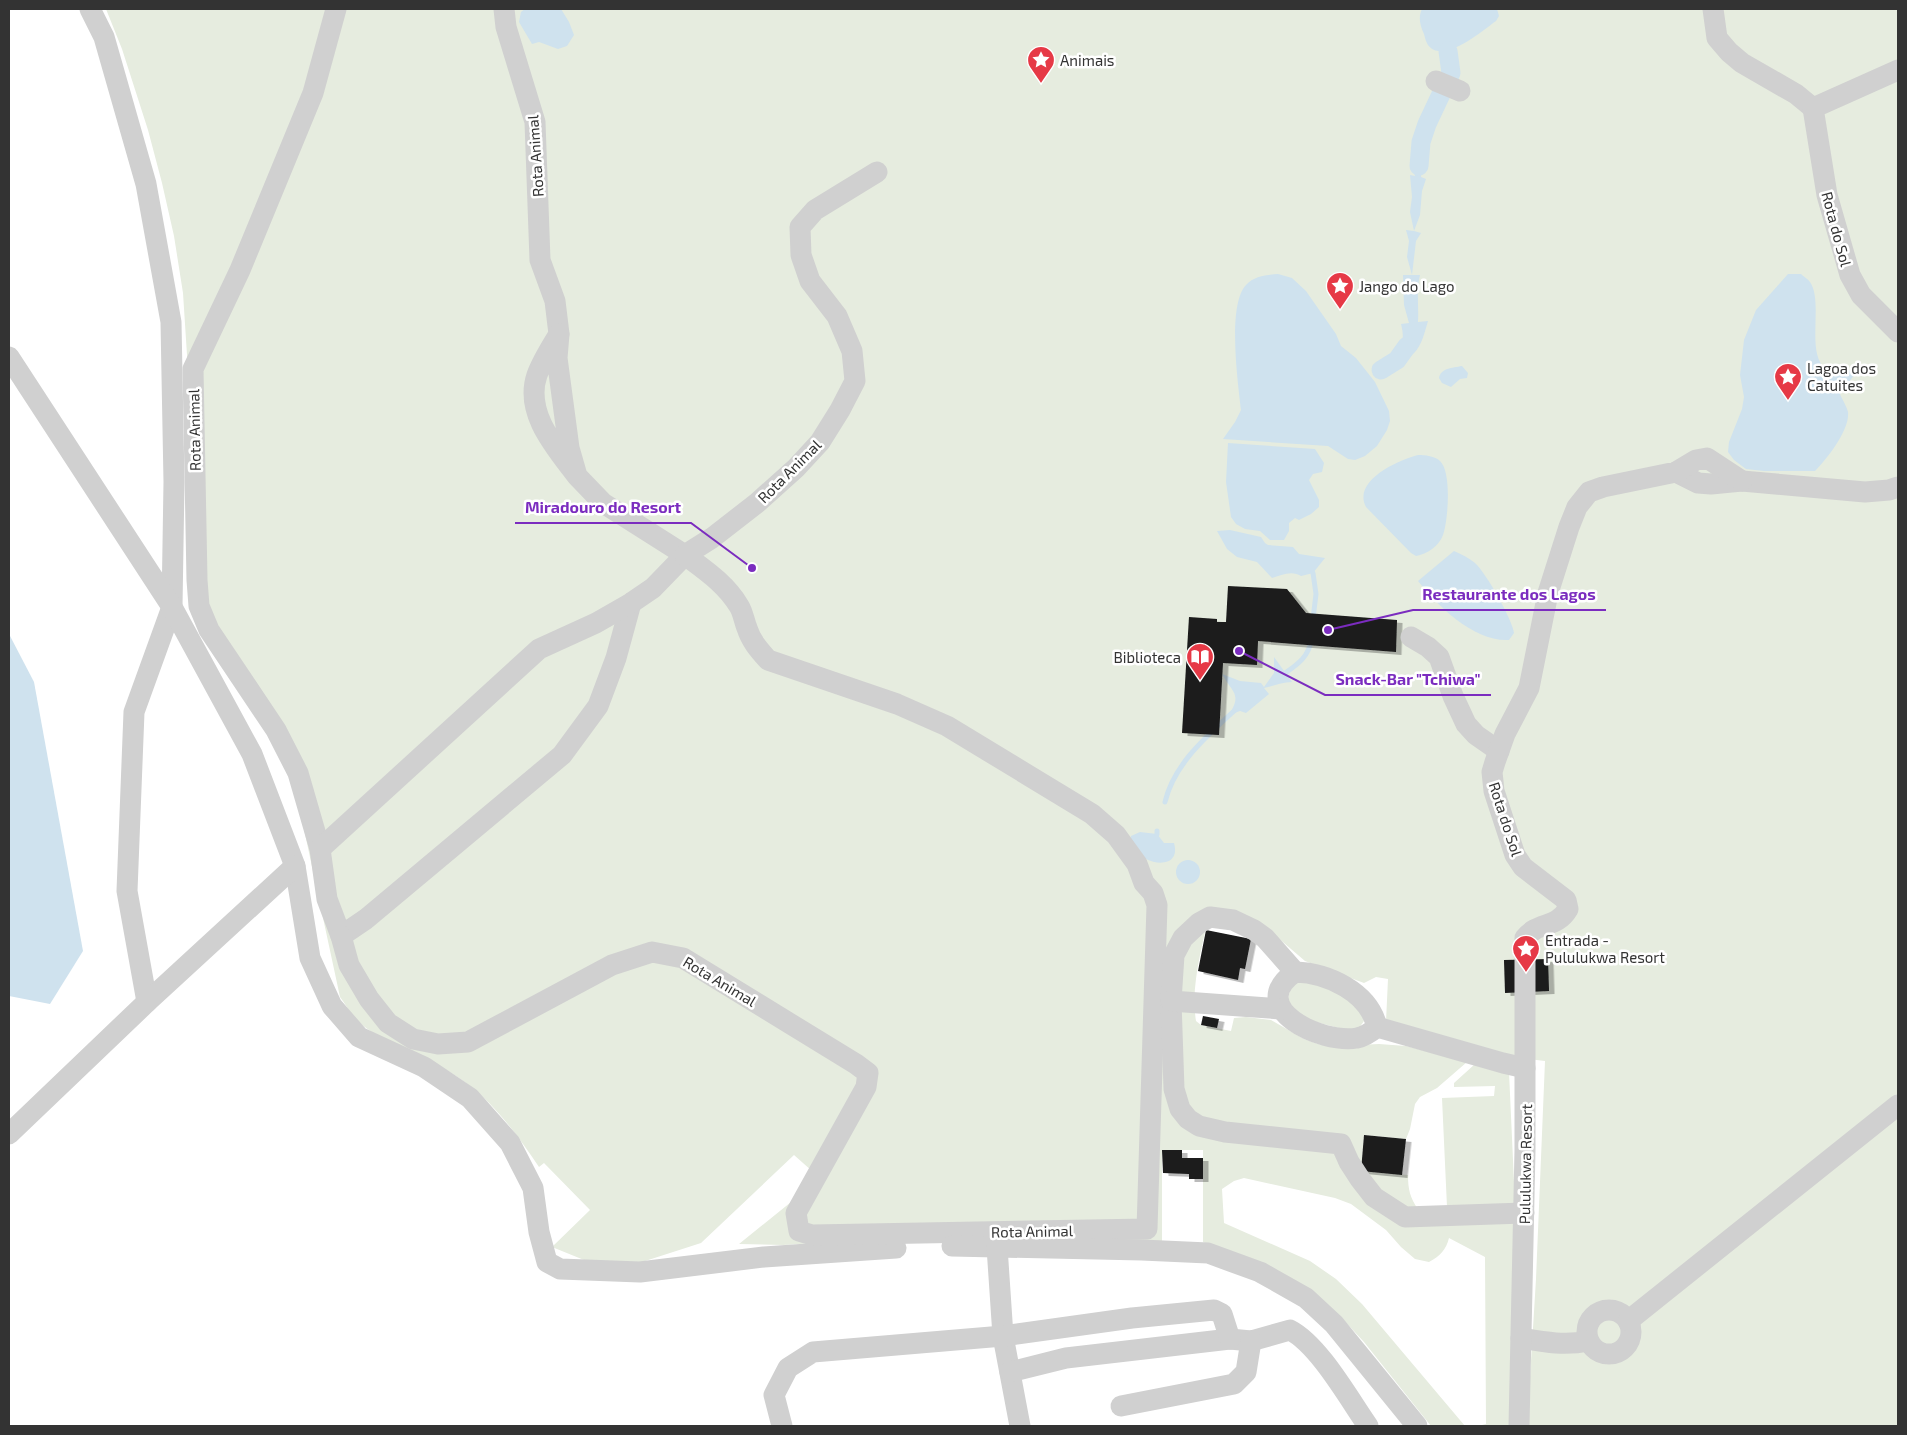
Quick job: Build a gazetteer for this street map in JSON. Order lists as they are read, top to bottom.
{
  "streets": {
    "street": ["Rota Animal", "Rota do Sol", "Pululukwa Resort"]
  },
  "crossings": [
    ["Rota do Sol", "Pululukwa Resort"]
  ],
  "places": {
    "place": [
      "Animais",
      "Jango do Lago",
      "Lagoa dos Catuites",
      "Entrada - Pululukwa Resort"
    ],
    "other": ["Miradouro do Resort", "Restaurante dos Lagos", "Snack-Bar \"Tchiwa\""],
    "library": ["Biblioteca"]
  }
}
